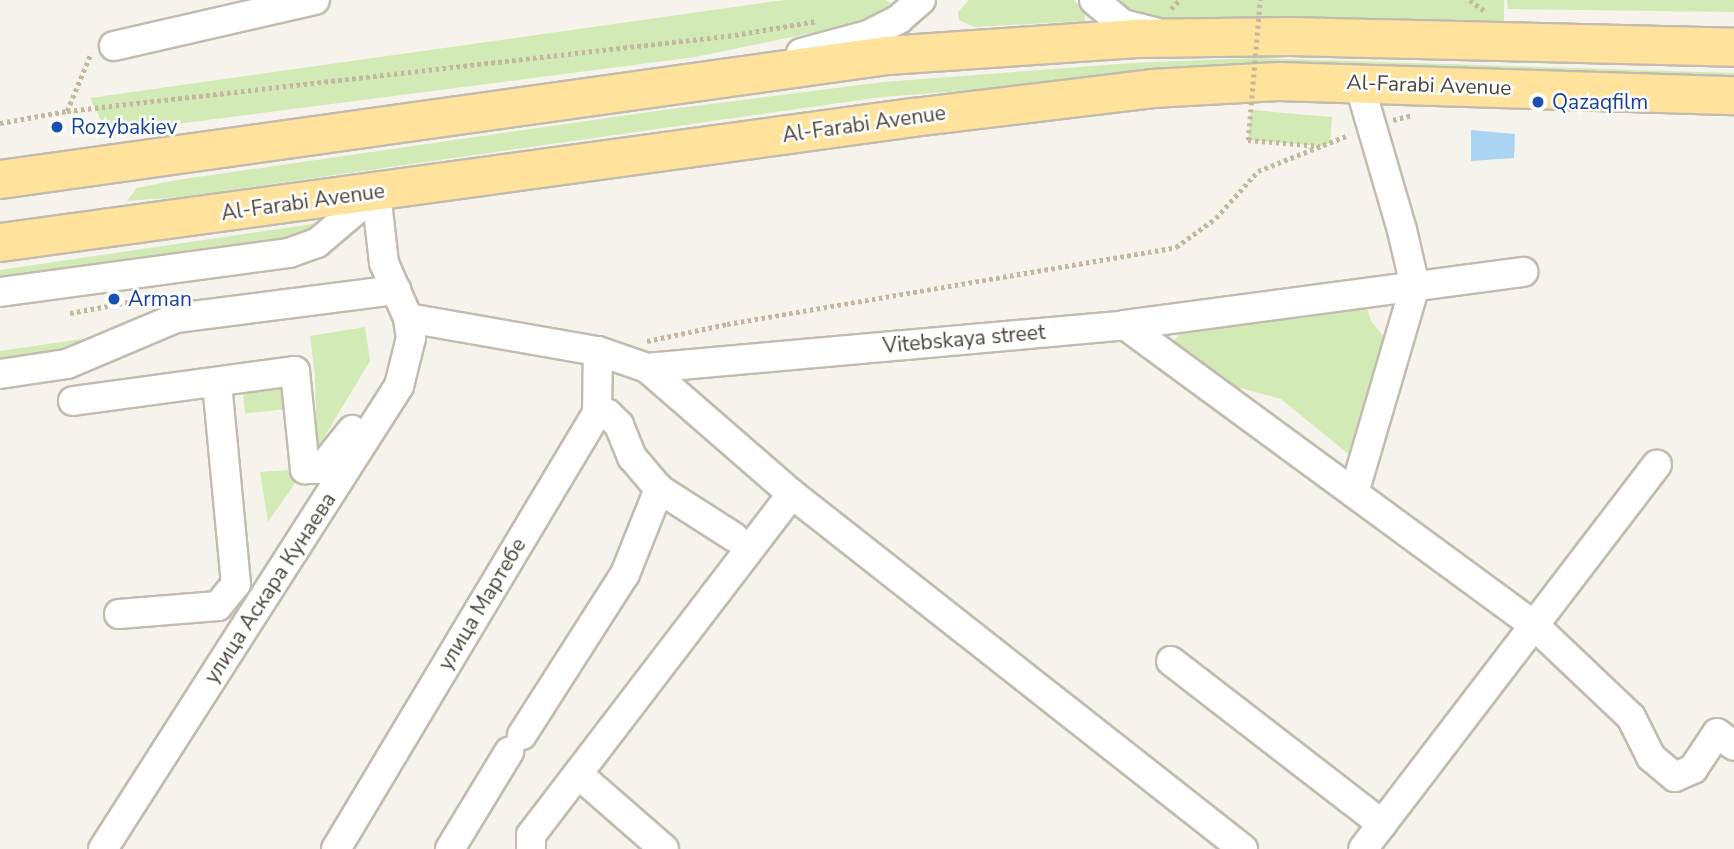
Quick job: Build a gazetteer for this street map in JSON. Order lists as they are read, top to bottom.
{
  "streets": {
    "main road": ["Al-Farabi Avenue"],
    "street": ["Vitebskaya street", "улица Аскара Кунаева", "улица Мартебе"]
  },
  "crossings": [
    ["Vitebskaya street", "улица Аскара Кунаева"],
    ["Vitebskaya street", "улица Мартебе"]
  ],
  "places": ["Qazaqfilm", "Rozybakiev", "Arman"]
}
